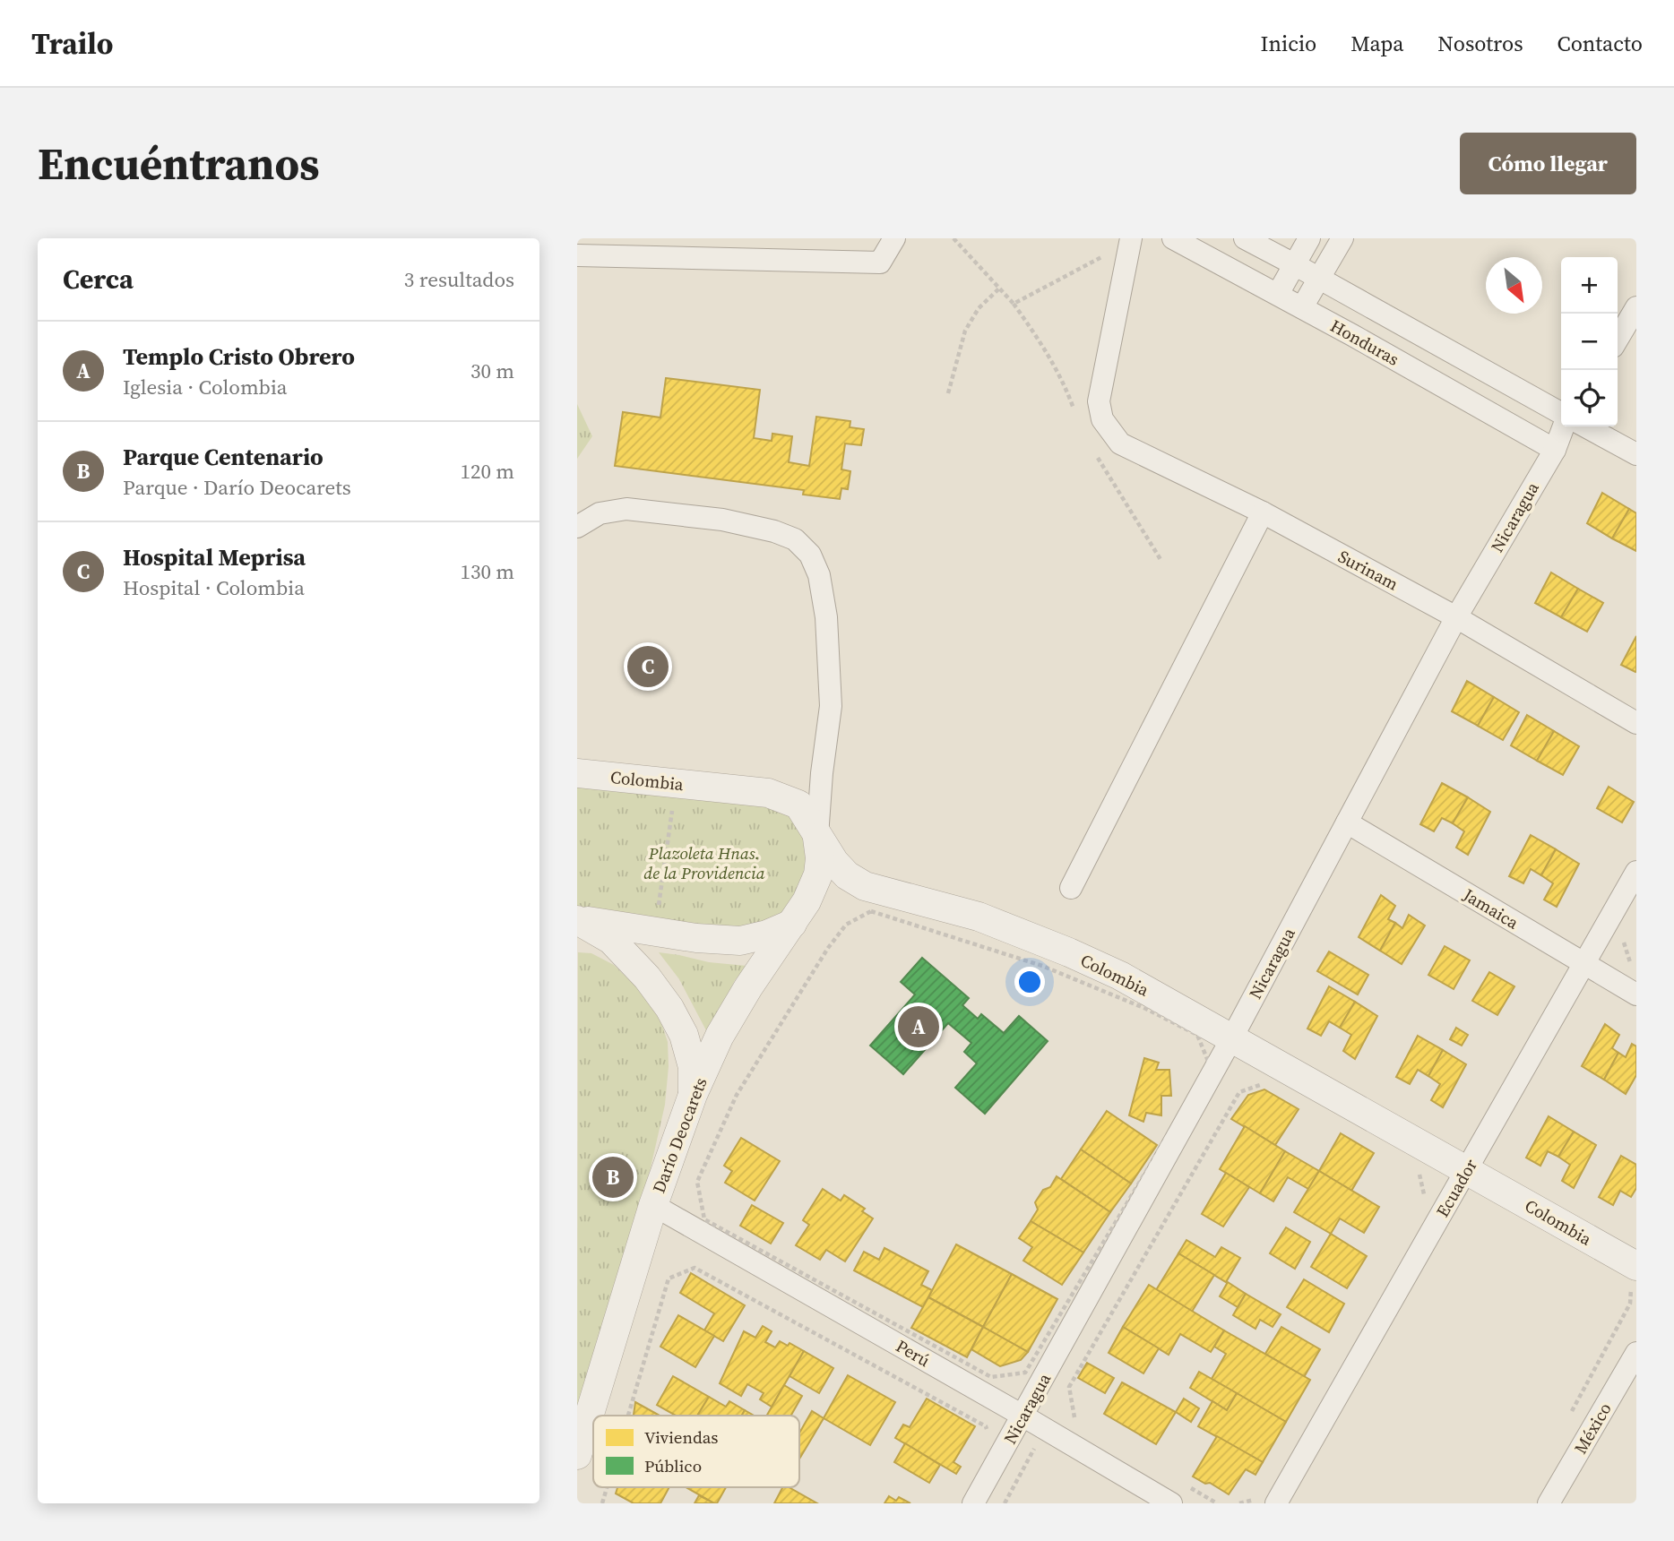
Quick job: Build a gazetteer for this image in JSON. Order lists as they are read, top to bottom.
{
  "streets": {
    "street": [
      "Honduras",
      "Nicaragua",
      "Surinam",
      "Colombia",
      "Jamaica",
      "Darío Deocarets",
      "Ecuador",
      "Perú",
      "México"
    ]
  },
  "crossings": [
    ["Honduras", "Nicaragua"],
    ["Nicaragua", "Surinam"],
    ["Nicaragua", "Colombia"],
    ["Nicaragua", "Jamaica"],
    ["Nicaragua", "Perú"],
    ["Colombia", "Darío Deocarets"],
    ["Colombia", "Ecuador"],
    ["Jamaica", "Ecuador"],
    ["Darío Deocarets", "Perú"]
  ],
  "parks": ["Plazoleta Hnas. de la Providencia"],
  "legend": ["Viviendas", "Público"],
  "north": "bottom right",
  "page": {
    "header": "Trailo",
    "nav": [
      "Inicio",
      "Mapa",
      "Nosotros",
      "Contacto"
    ],
    "buttons": "Cómo llegar",
    "title": "Encuéntranos",
    "heading": ["Cerca", "3 resultados"],
    "map_buttons": ["+", "−"],
    "list": [
      {
        "mark": "A",
        "name": "Templo Cristo Obrero",
        "note": "Iglesia · Colombia",
        "value": "30 m"
      },
      {
        "mark": "B",
        "name": "Parque Centenario",
        "note": "Parque · Darío Deocarets",
        "value": "120 m"
      },
      {
        "mark": "C",
        "name": "Hospital Meprisa",
        "note": "Hospital · Colombia",
        "value": "130 m"
      }
    ],
    "pins": ["C", "A", "B"]
  }
}
